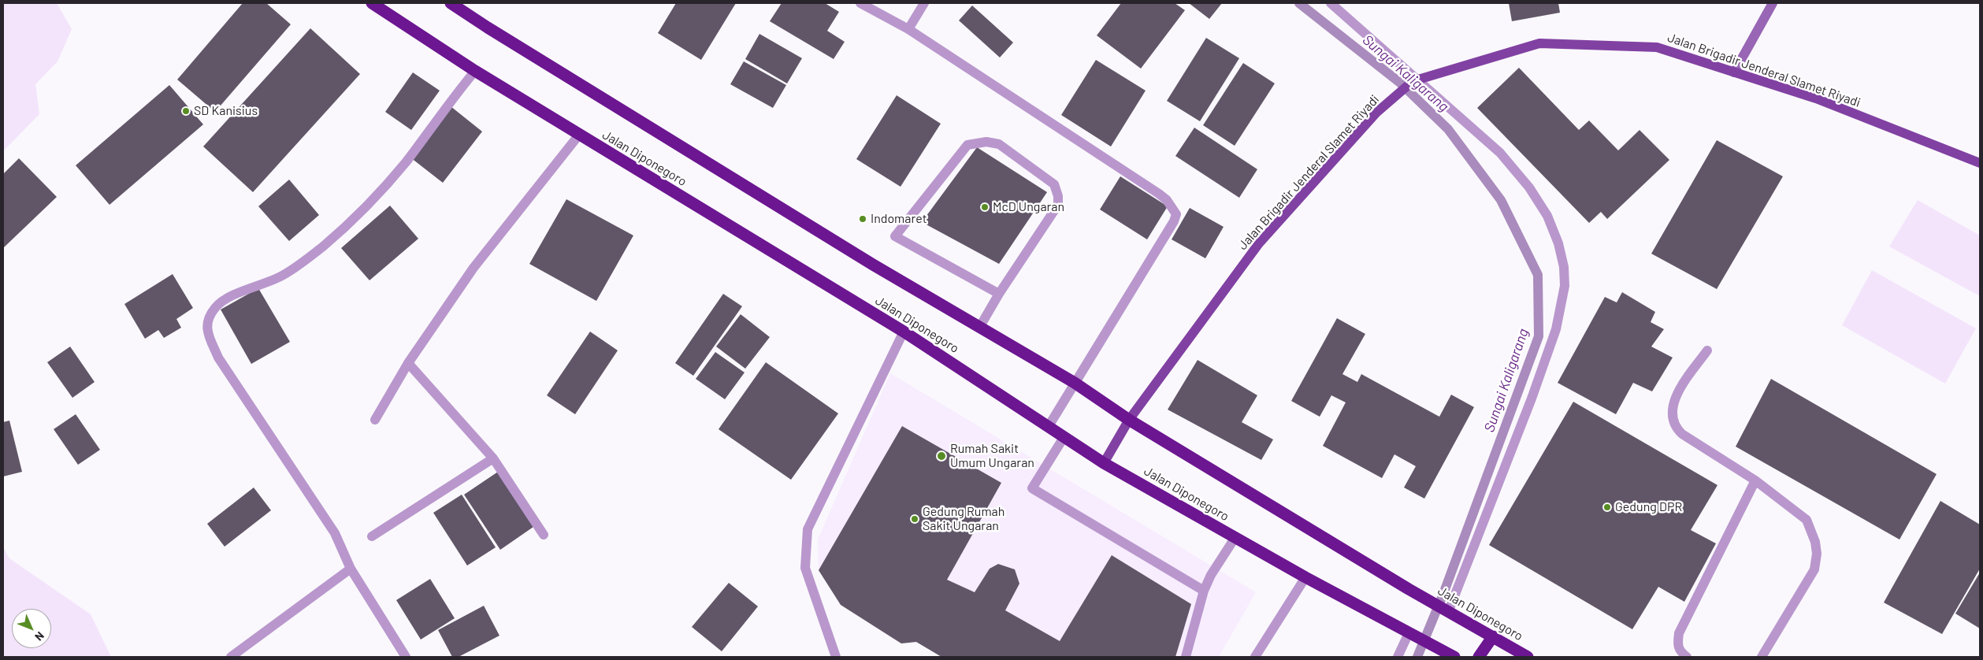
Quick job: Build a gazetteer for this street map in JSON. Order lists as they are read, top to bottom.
{
  "streets": {
    "highway": ["Jalan Diponegoro"],
    "main road": ["Jalan Brigadir Jenderal Slamet Riyadi"]
  },
  "crossings": [
    ["Jalan Brigadir Jenderal Slamet Riyadi", "Jalan Diponegoro"]
  ],
  "water": ["Sungai Kaligarang"],
  "places": [
    "SD Kanisius",
    "McD Ungaran",
    "Indomaret",
    "Rumah Sakit Umum Ungaran",
    "Gedung DPR",
    "Gedung Rumah Sakit Ungaran"
  ],
  "north": "bottom right"
}
